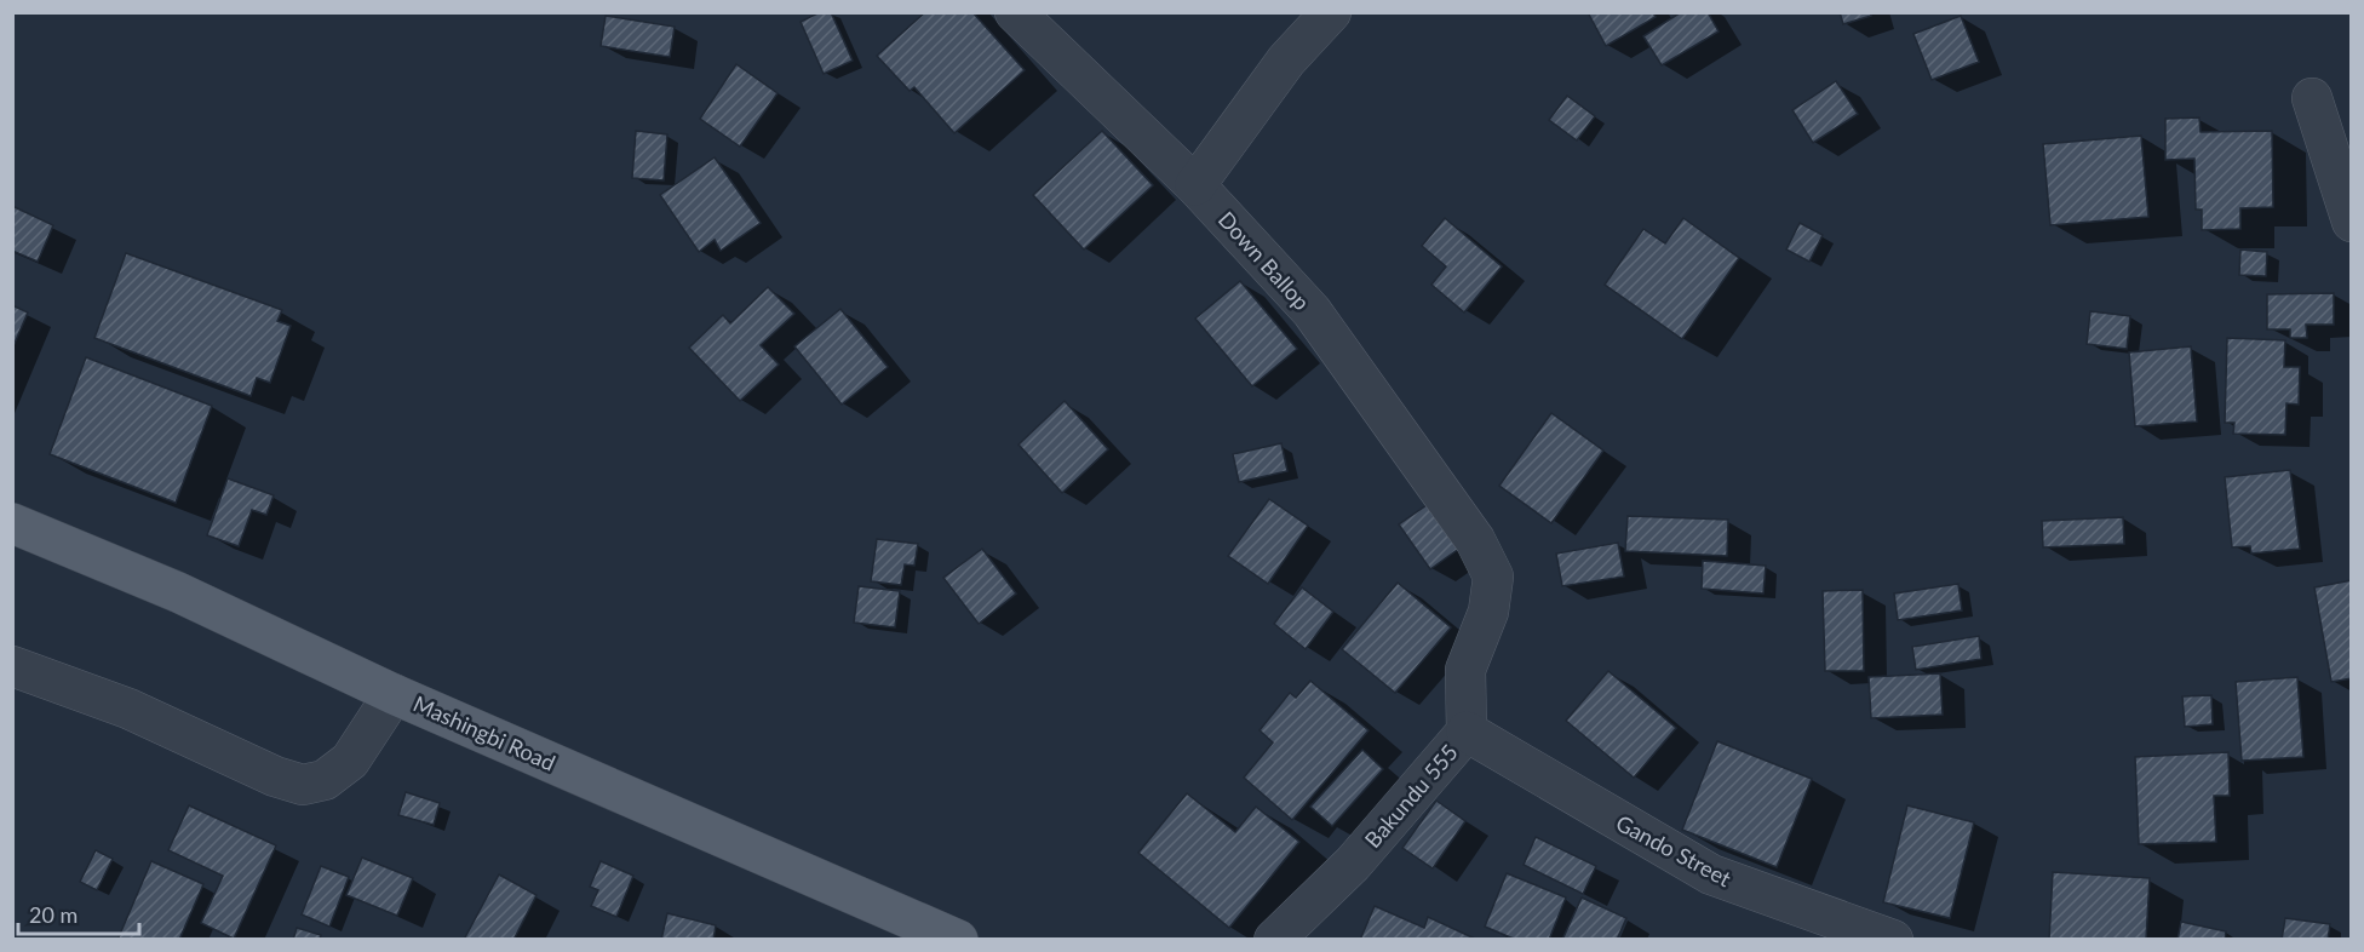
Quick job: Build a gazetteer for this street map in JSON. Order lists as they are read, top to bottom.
{
  "streets": {
    "main road": ["Mashingbi Road"],
    "street": ["Down Ballop", "Bakundu 555", "Gando Street"]
  },
  "crossings": [
    ["Down Ballop", "Bakundu 555"],
    ["Bakundu 555", "Gando Street"]
  ],
  "scale_bar": "20 m"
}
